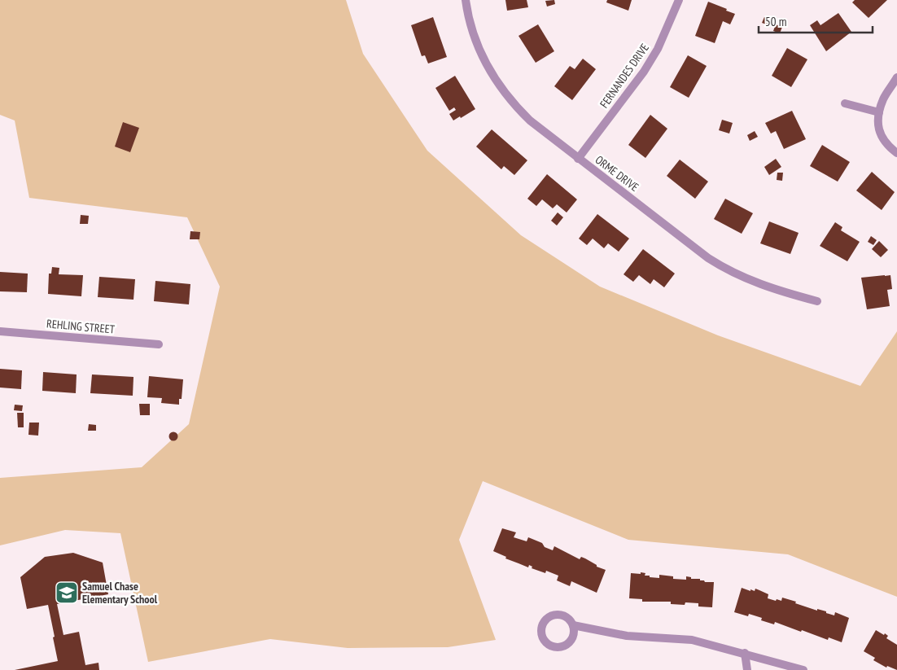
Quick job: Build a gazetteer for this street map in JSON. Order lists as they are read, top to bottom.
{
  "streets": {
    "street": ["FERNANDES DRIVE", "ORME DRIVE", "REHLING STREET"]
  },
  "crossings": [
    ["FERNANDES DRIVE", "ORME DRIVE"]
  ],
  "places": {
    "school or university": ["Samuel Chase Elementary School"]
  },
  "scale_bar": "50 m"
}
